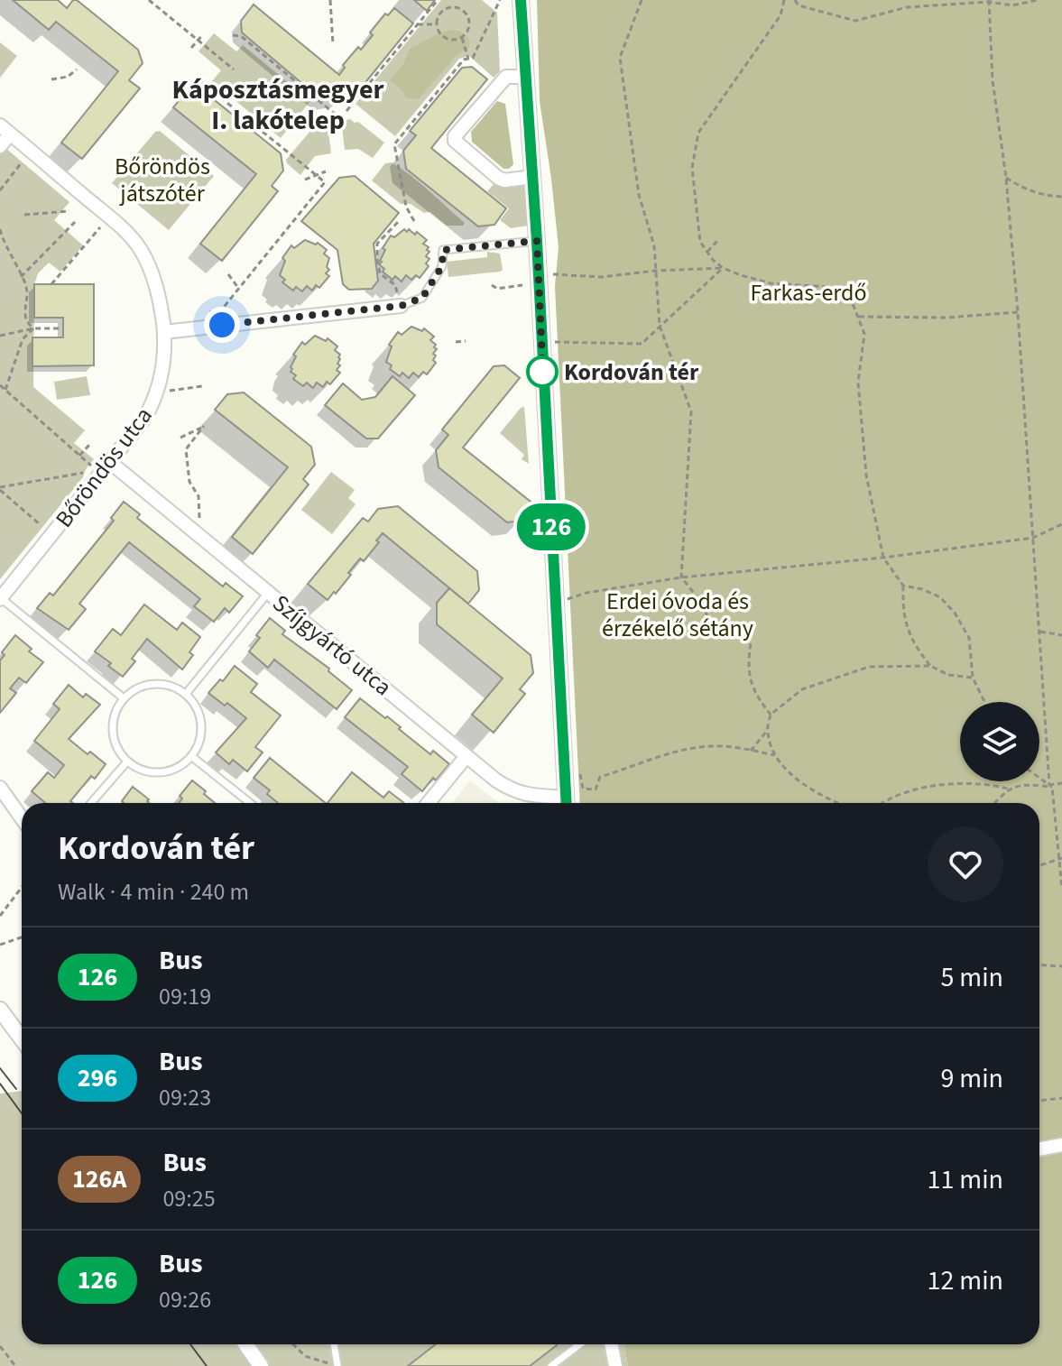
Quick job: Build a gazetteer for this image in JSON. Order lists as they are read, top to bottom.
{
  "streets": {
    "street": ["Bőröndös utca", "Szíjgyártó utca"]
  },
  "crossings": [
    ["Bőröndös utca", "Szíjgyártó utca"]
  ],
  "districts": ["Káposztásmegyer I. lakótelep"],
  "parks": ["Bőröndös játszótér", "Farkas-erdő", "Erdei óvoda és érzékelő sétány"],
  "places": ["Kordován tér"],
  "lines": ["bus line 126"],
  "page": {
    "on_map": "126",
    "heading": ["Kordován tér", "Walk · 4 min · 240 m"],
    "list": [
      {
        "mark": "126",
        "name": "Bus",
        "note": "09:19",
        "value": "5 min"
      },
      {
        "mark": "296",
        "name": "Bus",
        "note": "09:23",
        "value": "9 min"
      },
      {
        "mark": "126A",
        "name": "Bus",
        "note": "09:25",
        "value": "11 min"
      },
      {
        "mark": "126",
        "name": "Bus",
        "note": "09:26",
        "value": "12 min"
      }
    ]
  }
}
